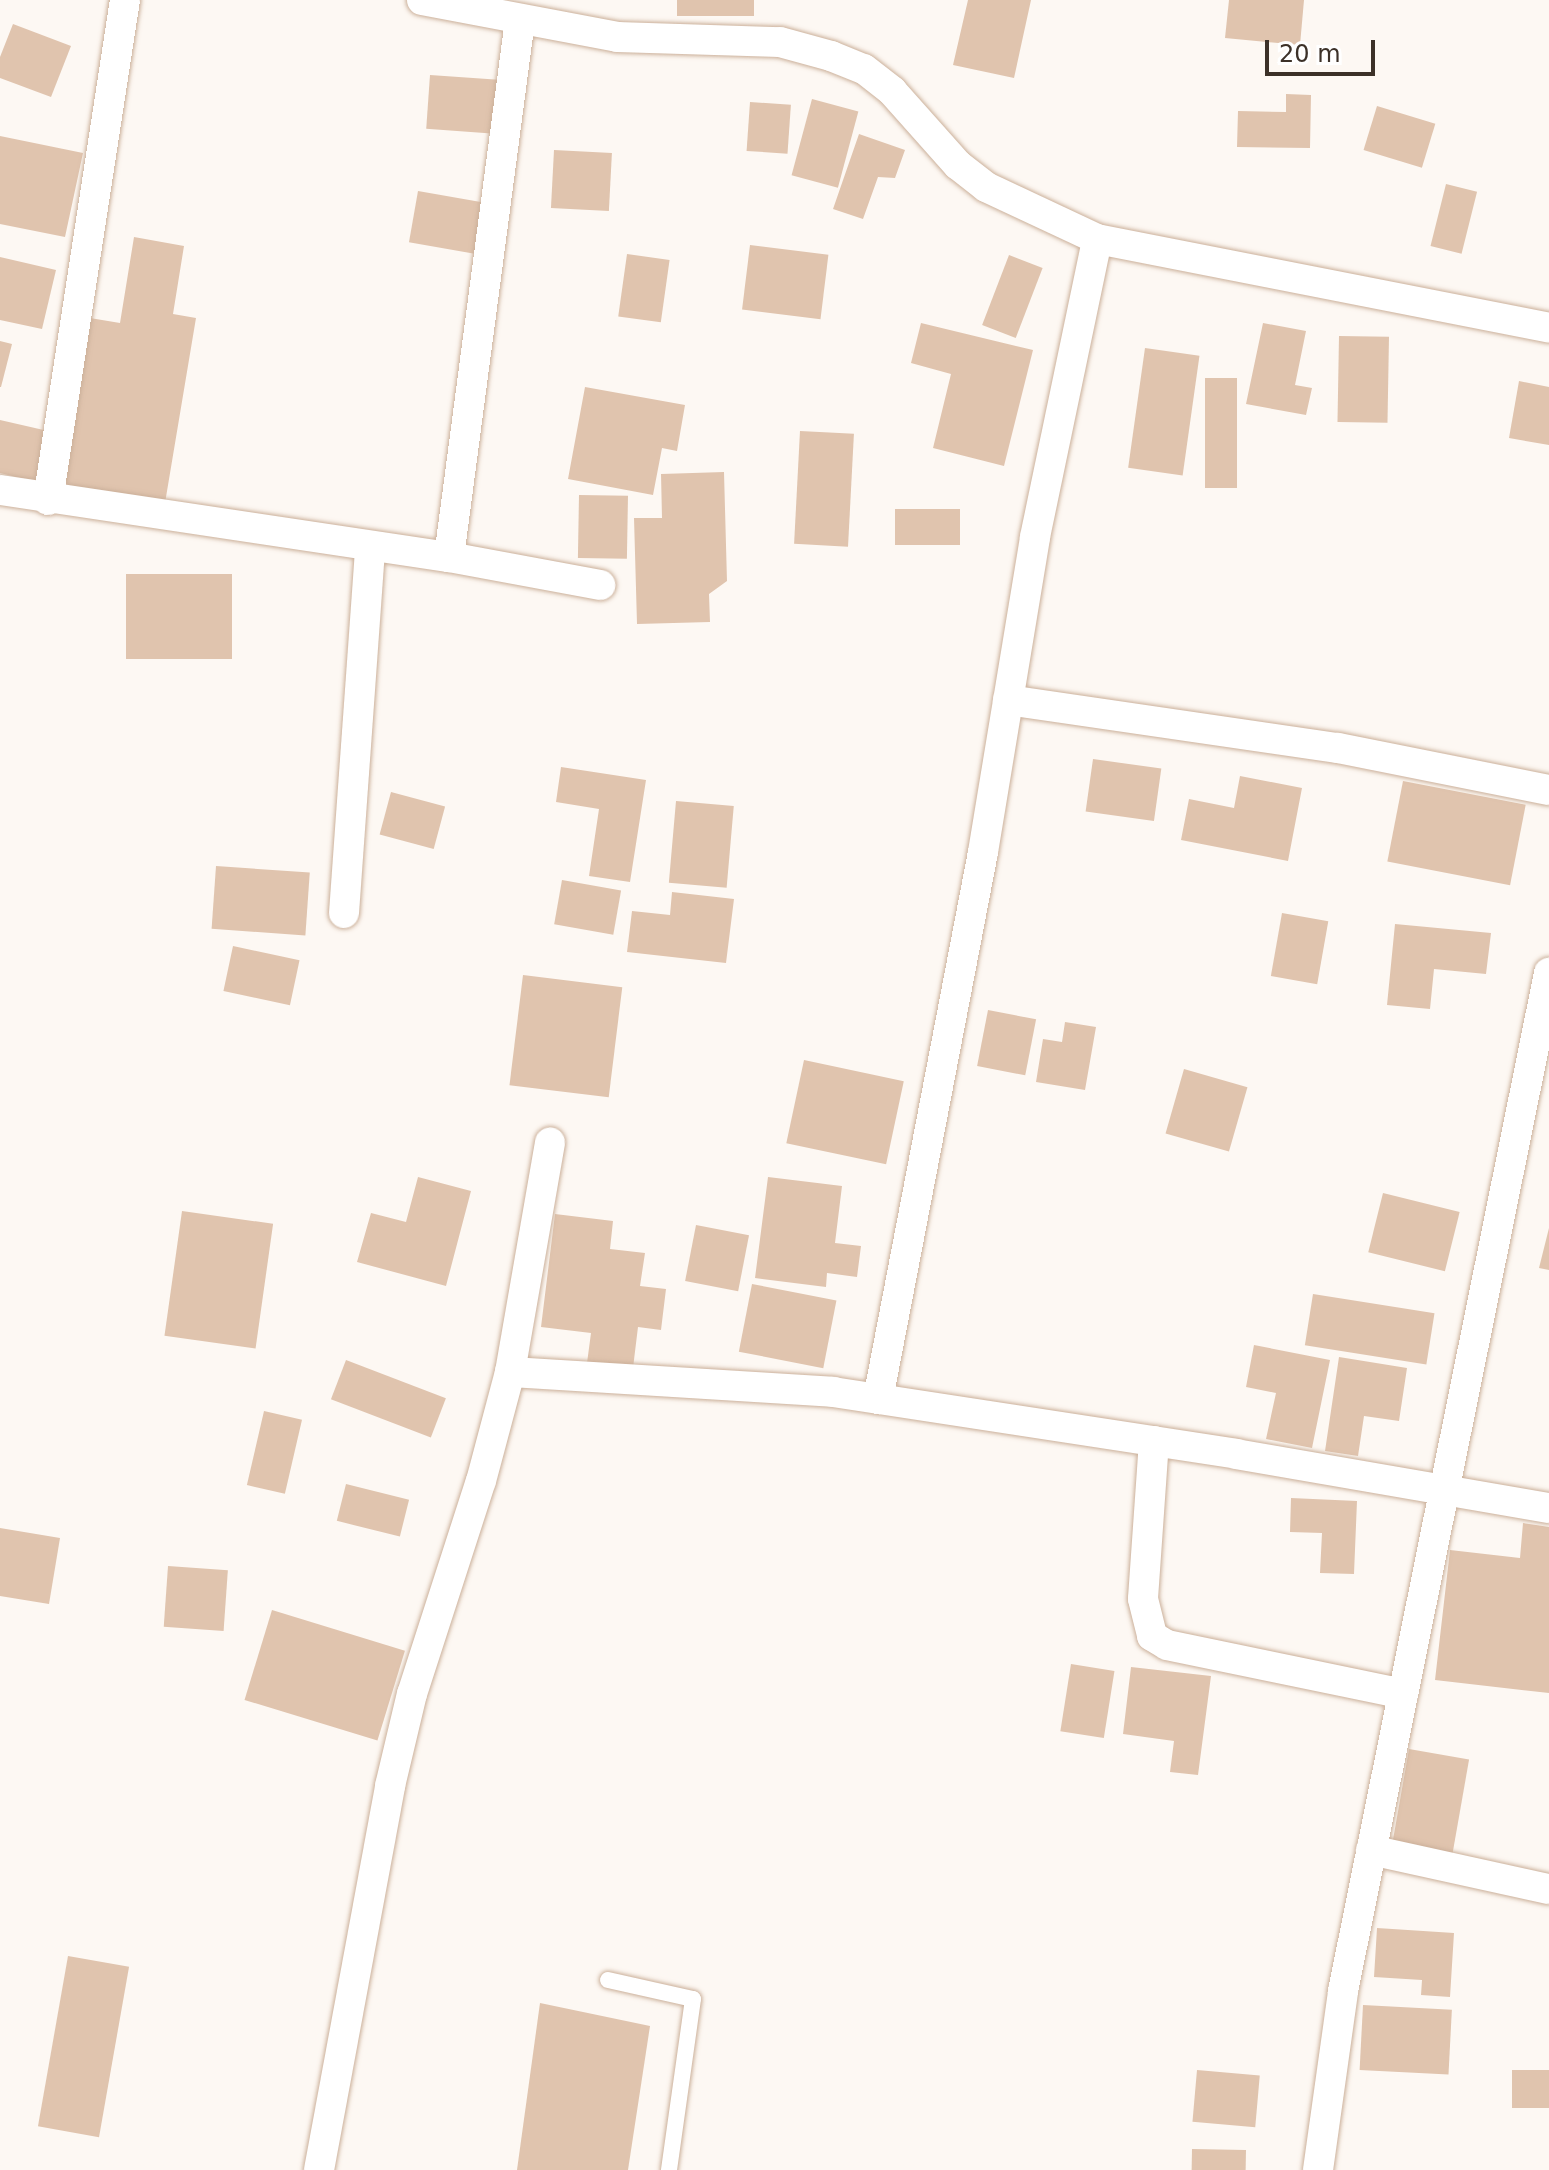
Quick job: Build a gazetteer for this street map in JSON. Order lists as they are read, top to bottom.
{
  "scale_bar": "20 m"
}
